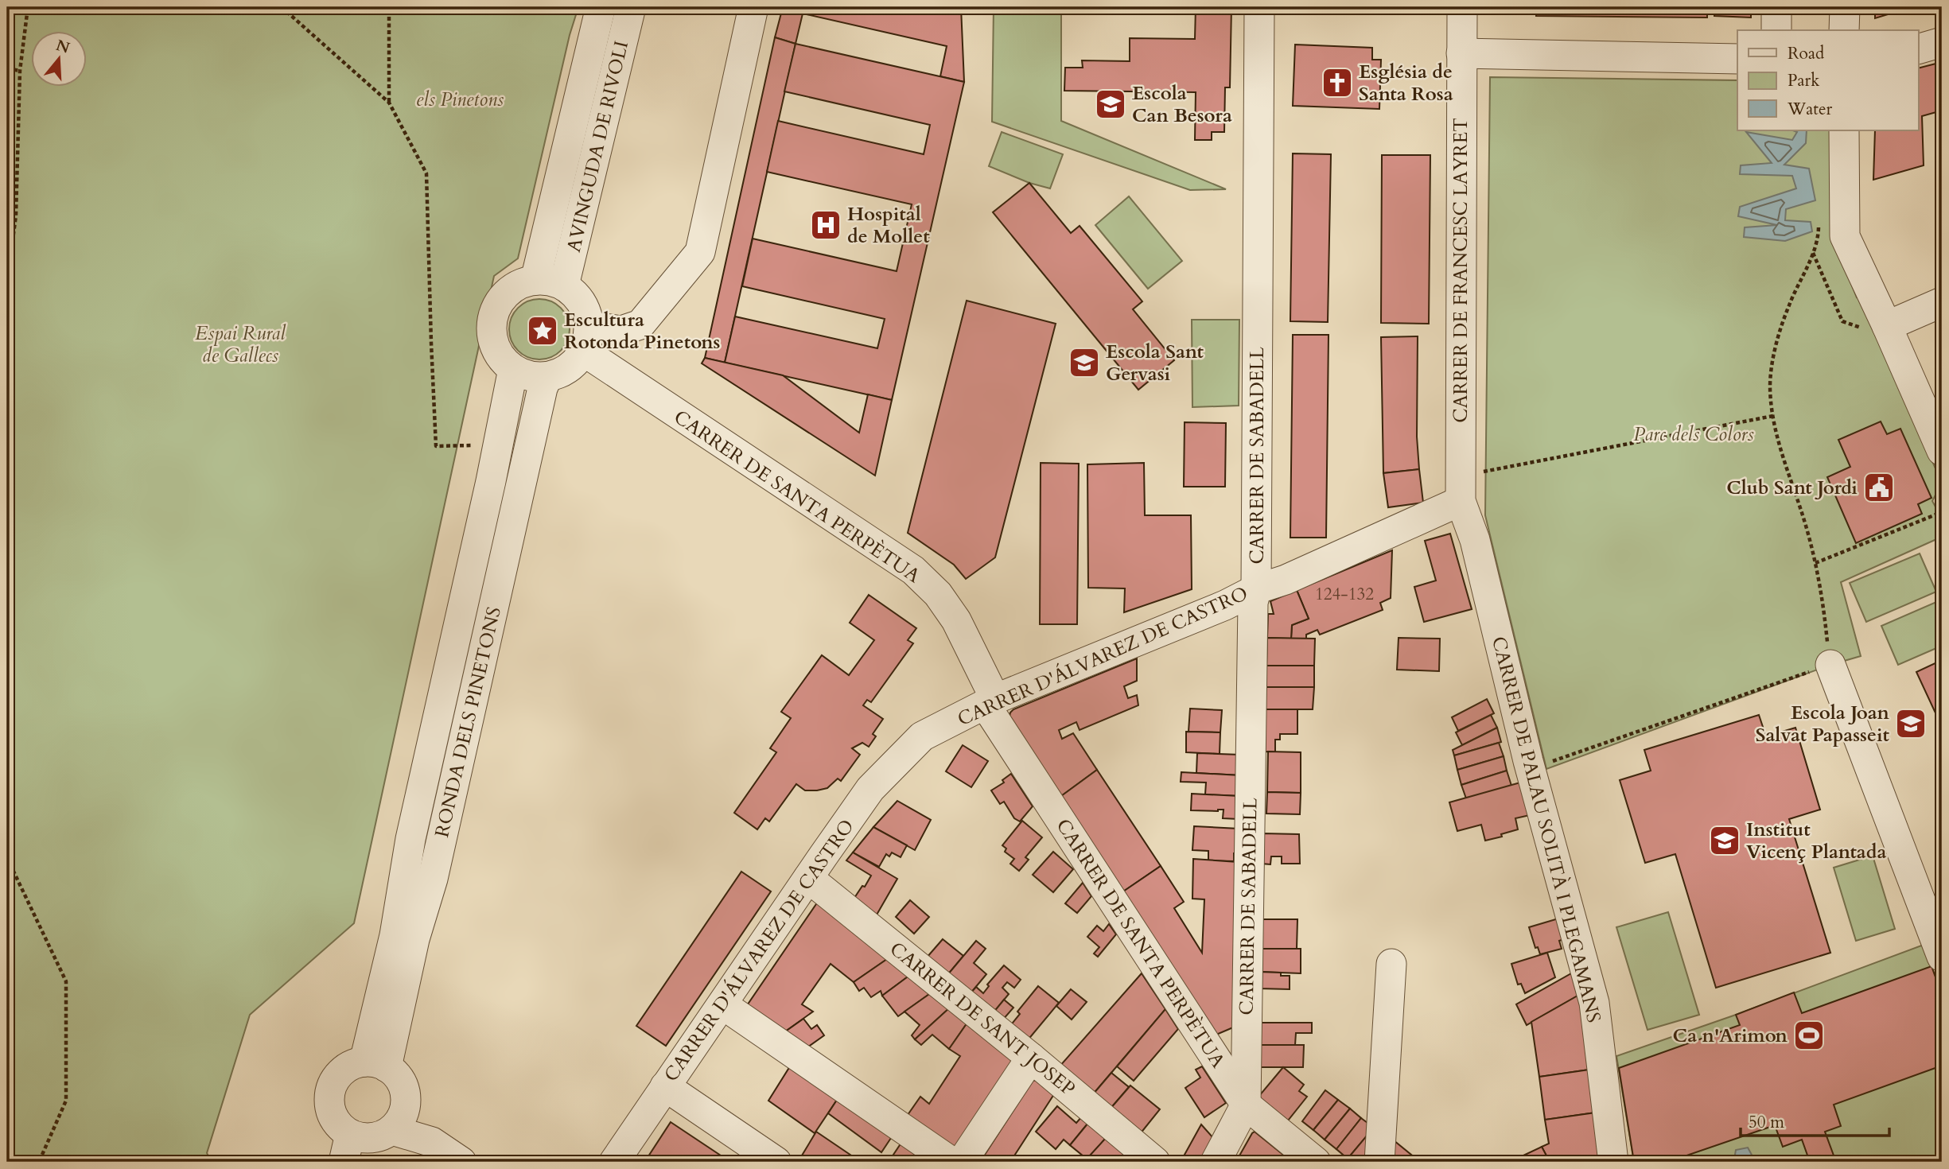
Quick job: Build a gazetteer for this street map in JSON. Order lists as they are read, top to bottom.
{
  "streets": {
    "street": [
      "AVINGUDA DE RIVOLI",
      "CARRER DE FRANCESC LAYRET",
      "CARRER DE SABADELL",
      "CARRER DE SANTA PERPÈTUA",
      "CARRER D'ÁLVAREZ DE CASTRO",
      "RONDA DELS PINETONS",
      "CARRER DE PALAU SOLITÀ I PLEGAMANS",
      "CARRER DE SANT JOSEP"
    ]
  },
  "crossings": [
    ["AVINGUDA DE RIVOLI", "CARRER DE SANTA PERPÈTUA"],
    ["AVINGUDA DE RIVOLI", "RONDA DELS PINETONS"],
    ["CARRER DE FRANCESC LAYRET", "CARRER D'ÁLVAREZ DE CASTRO"],
    ["CARRER DE FRANCESC LAYRET", "CARRER DE PALAU SOLITÀ I PLEGAMANS"],
    ["CARRER DE SABADELL", "CARRER DE SANTA PERPÈTUA"],
    ["CARRER DE SABADELL", "CARRER D'ÁLVAREZ DE CASTRO"],
    ["CARRER DE SANTA PERPÈTUA", "CARRER D'ÁLVAREZ DE CASTRO"],
    ["CARRER DE SANTA PERPÈTUA", "RONDA DELS PINETONS"],
    ["CARRER D'ÁLVAREZ DE CASTRO", "CARRER DE PALAU SOLITÀ I PLEGAMANS"],
    ["CARRER D'ÁLVAREZ DE CASTRO", "CARRER DE SANT JOSEP"]
  ],
  "parks": ["els Pinetons", "Espai Rural de Gallecs", "Parc dels Colors"],
  "places": {
    "church": ["Església de Santa Rosa"],
    "school or university": [
      "Escola Can Besora",
      "Escola Sant Gervasi",
      "Escola Joan Salvat Papasseit",
      "Institut Vicenç Plantada"
    ],
    "hospital": ["Hospital de Mollet"],
    "place": ["Escultura Rotonda Pinetons"],
    "public building": ["Club Sant Jordi"],
    "sports": ["Ca n'Arimon"]
  },
  "house_numbers": ["124-132"],
  "legend": ["Road", "Park", "Water"],
  "scale_bar": "50 m",
  "north": "top"
}
